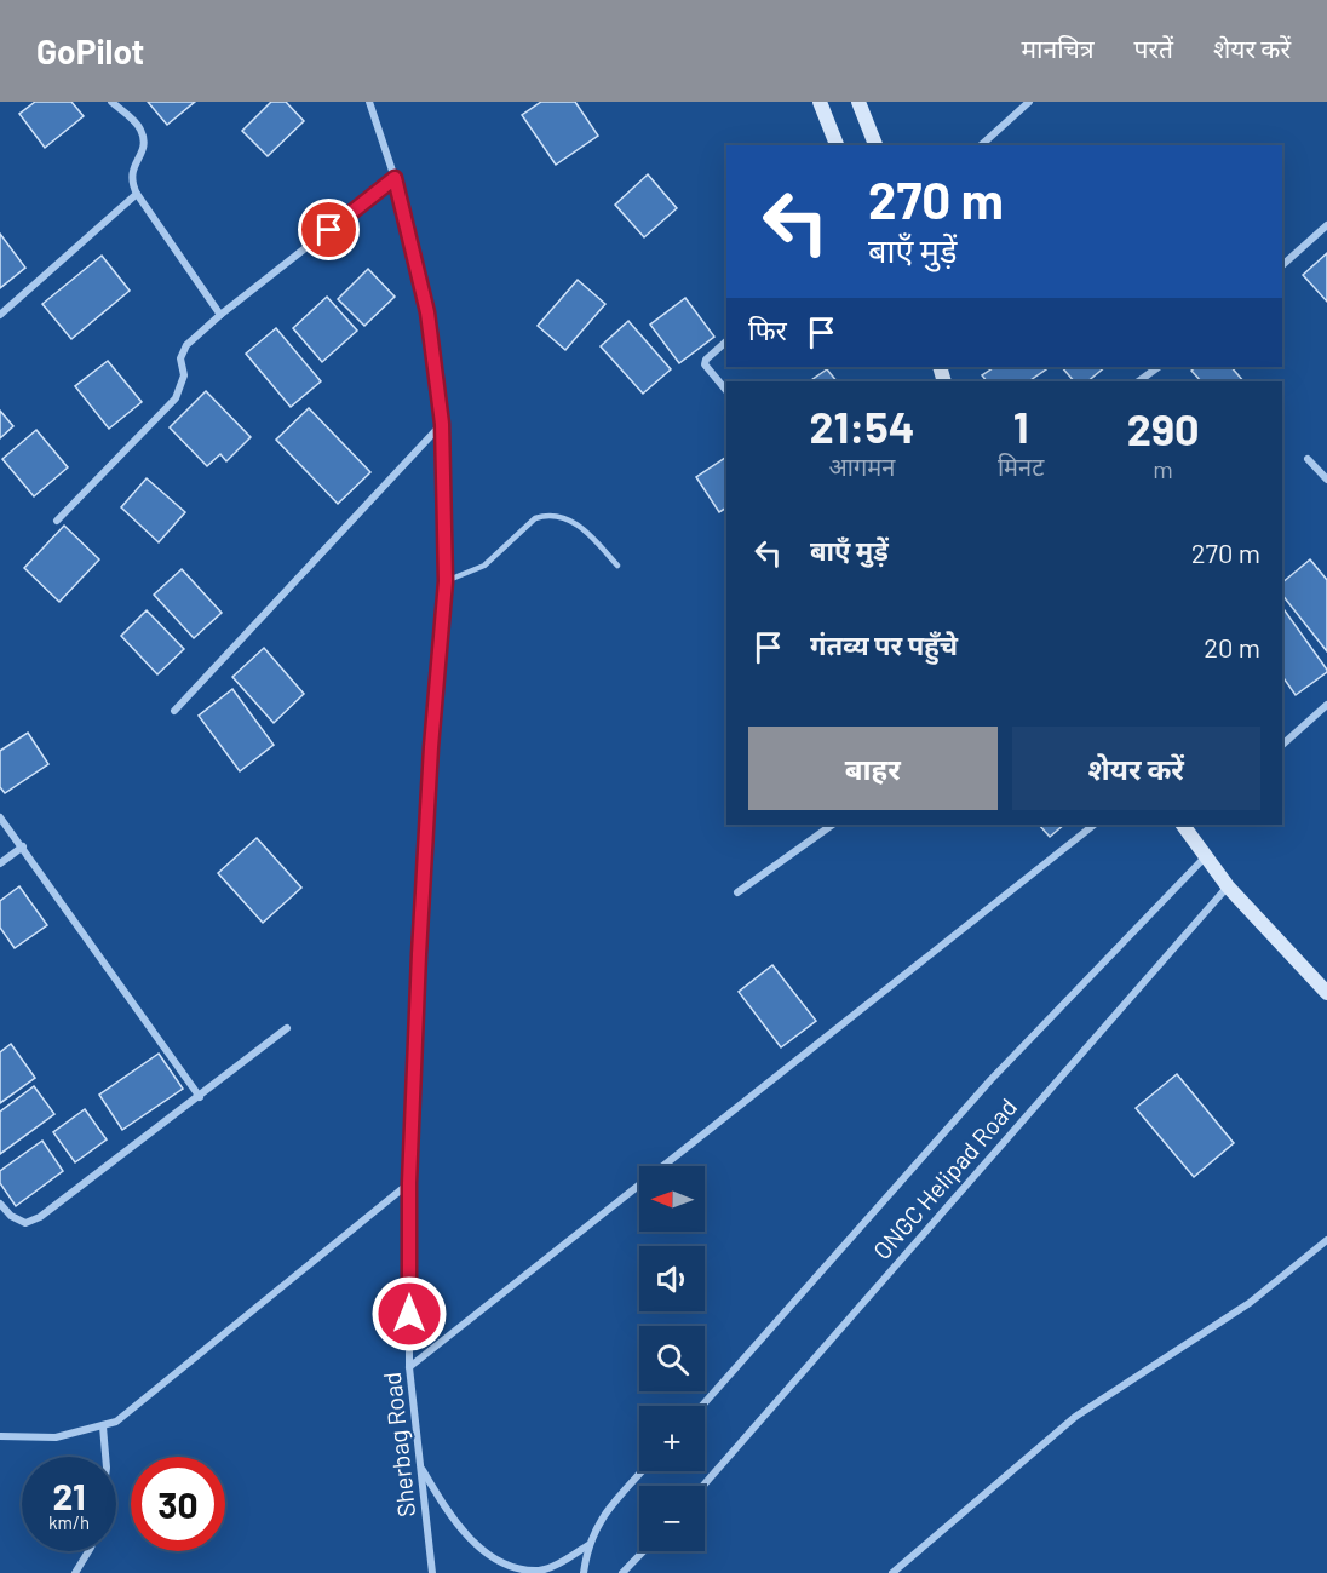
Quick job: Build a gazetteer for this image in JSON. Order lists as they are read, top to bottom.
{
  "streets": {
    "street": ["ONGC Helipad Road", "Sherbag Road"]
  },
  "north": "left",
  "page": {
    "header": "GoPilot",
    "nav": ["मानचित्र", "परतें", "शेयर करें"],
    "turn": ["270 m", "बाएँ मुड़ें"],
    "then": "फिर",
    "eta": [
      "21:54",
      "आगमन",
      "1",
      "मिनट",
      "290",
      "m"
    ],
    "list": [
      {
        "name": "बाएँ मुड़ें",
        "value": "270 m"
      },
      {
        "name": "गंतव्य पर पहुँचे",
        "value": "20 m"
      }
    ],
    "buttons": ["बाहर", "शेयर करें"],
    "map_buttons": ["+", "−"],
    "speed": "21 km/h",
    "limit": "30"
  }
}
